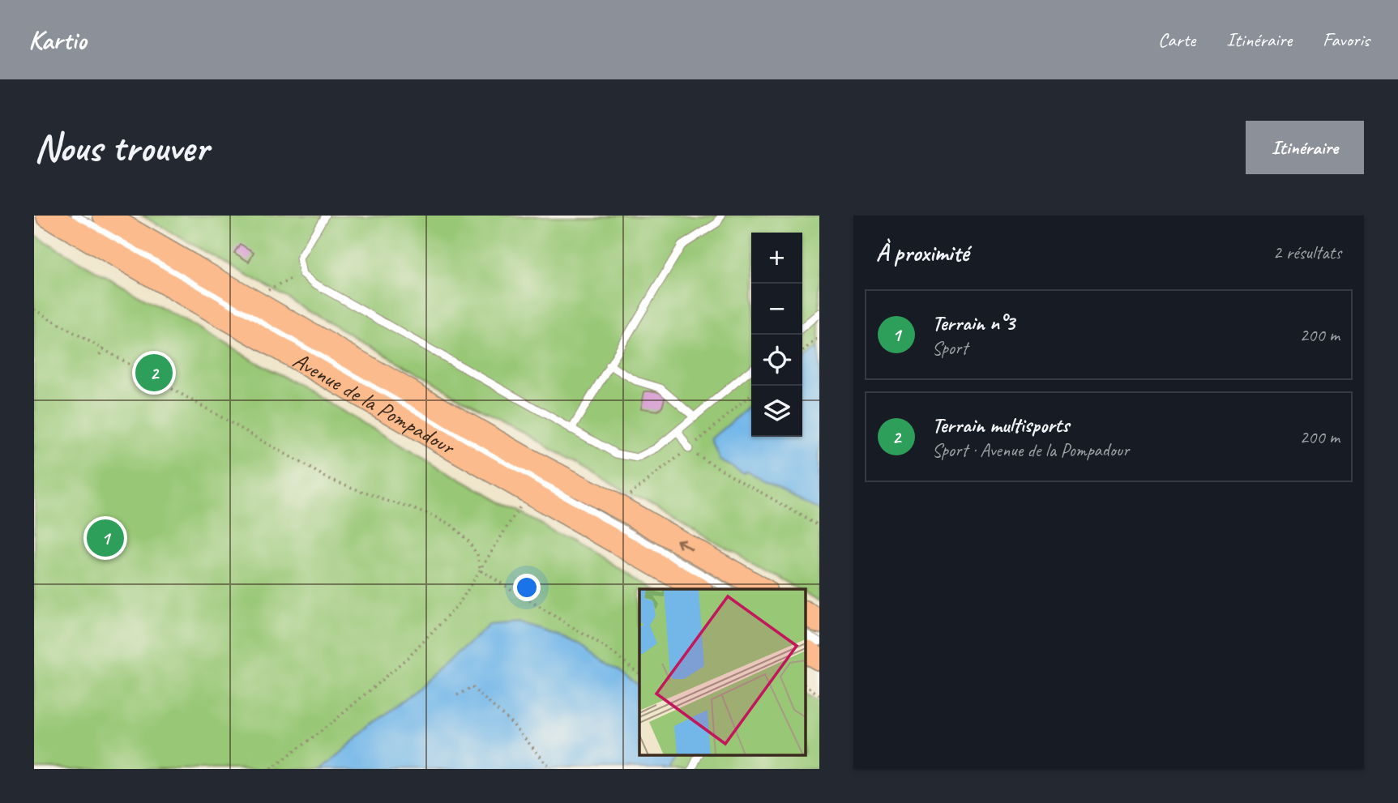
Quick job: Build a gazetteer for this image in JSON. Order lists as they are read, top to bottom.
{
  "streets": {
    "main road": ["Avenue de la Pompadour"]
  },
  "page": {
    "header": "Kartio",
    "nav": ["Carte", "Itinéraire", "Favoris"],
    "buttons": "Itinéraire",
    "title": "Nous trouver",
    "heading": ["À proximité", "2 résultats"],
    "map_buttons": ["+", "−"],
    "list": [
      {
        "mark": "1",
        "name": "Terrain n°3",
        "note": "Sport",
        "value": "200 m"
      },
      {
        "mark": "2",
        "name": "Terrain multisports",
        "note": "Sport · Avenue de la Pompadour",
        "value": "200 m"
      }
    ],
    "pins": ["2", "1"]
  }
}
